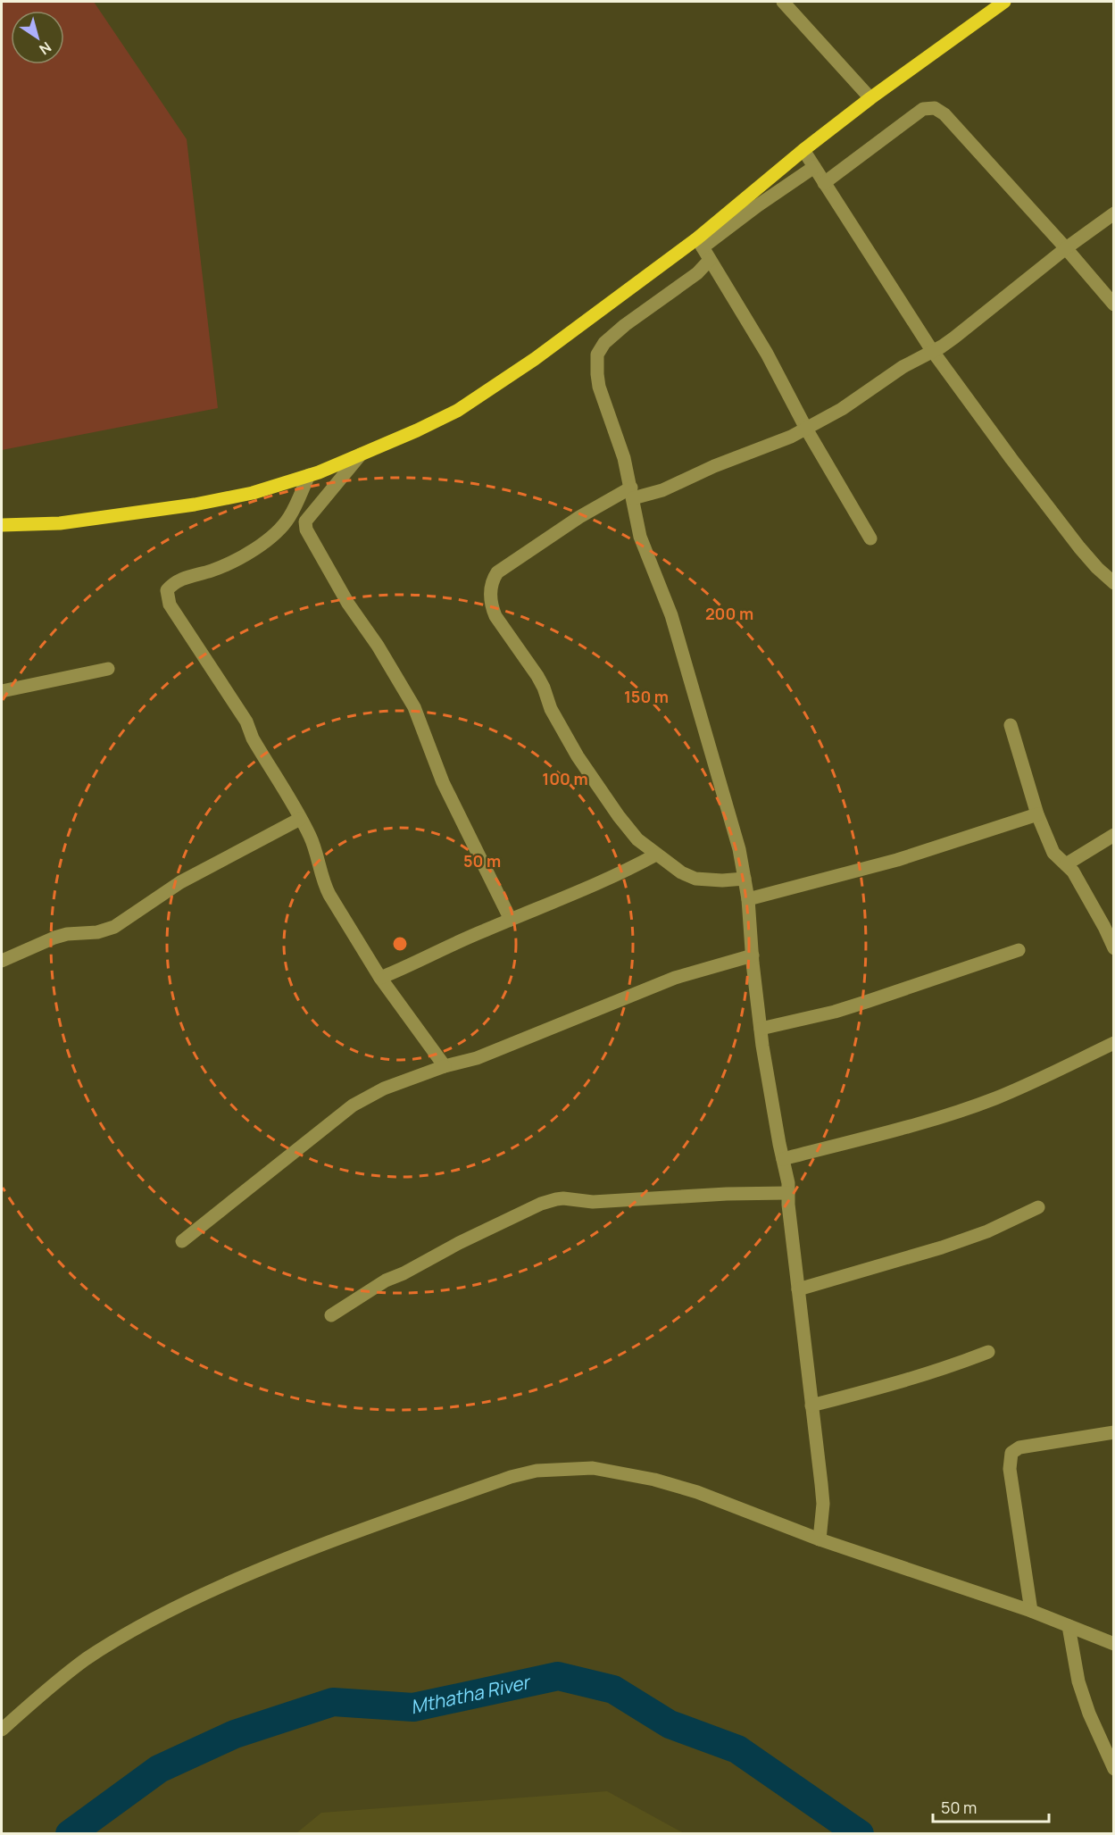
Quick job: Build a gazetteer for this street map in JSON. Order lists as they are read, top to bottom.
{
  "water": ["Mthatha River"],
  "scale_bar": "50 m",
  "north": "bottom right",
  "rings": [
    "200 m",
    "150 m",
    "100 m",
    "50 m"
  ]
}
